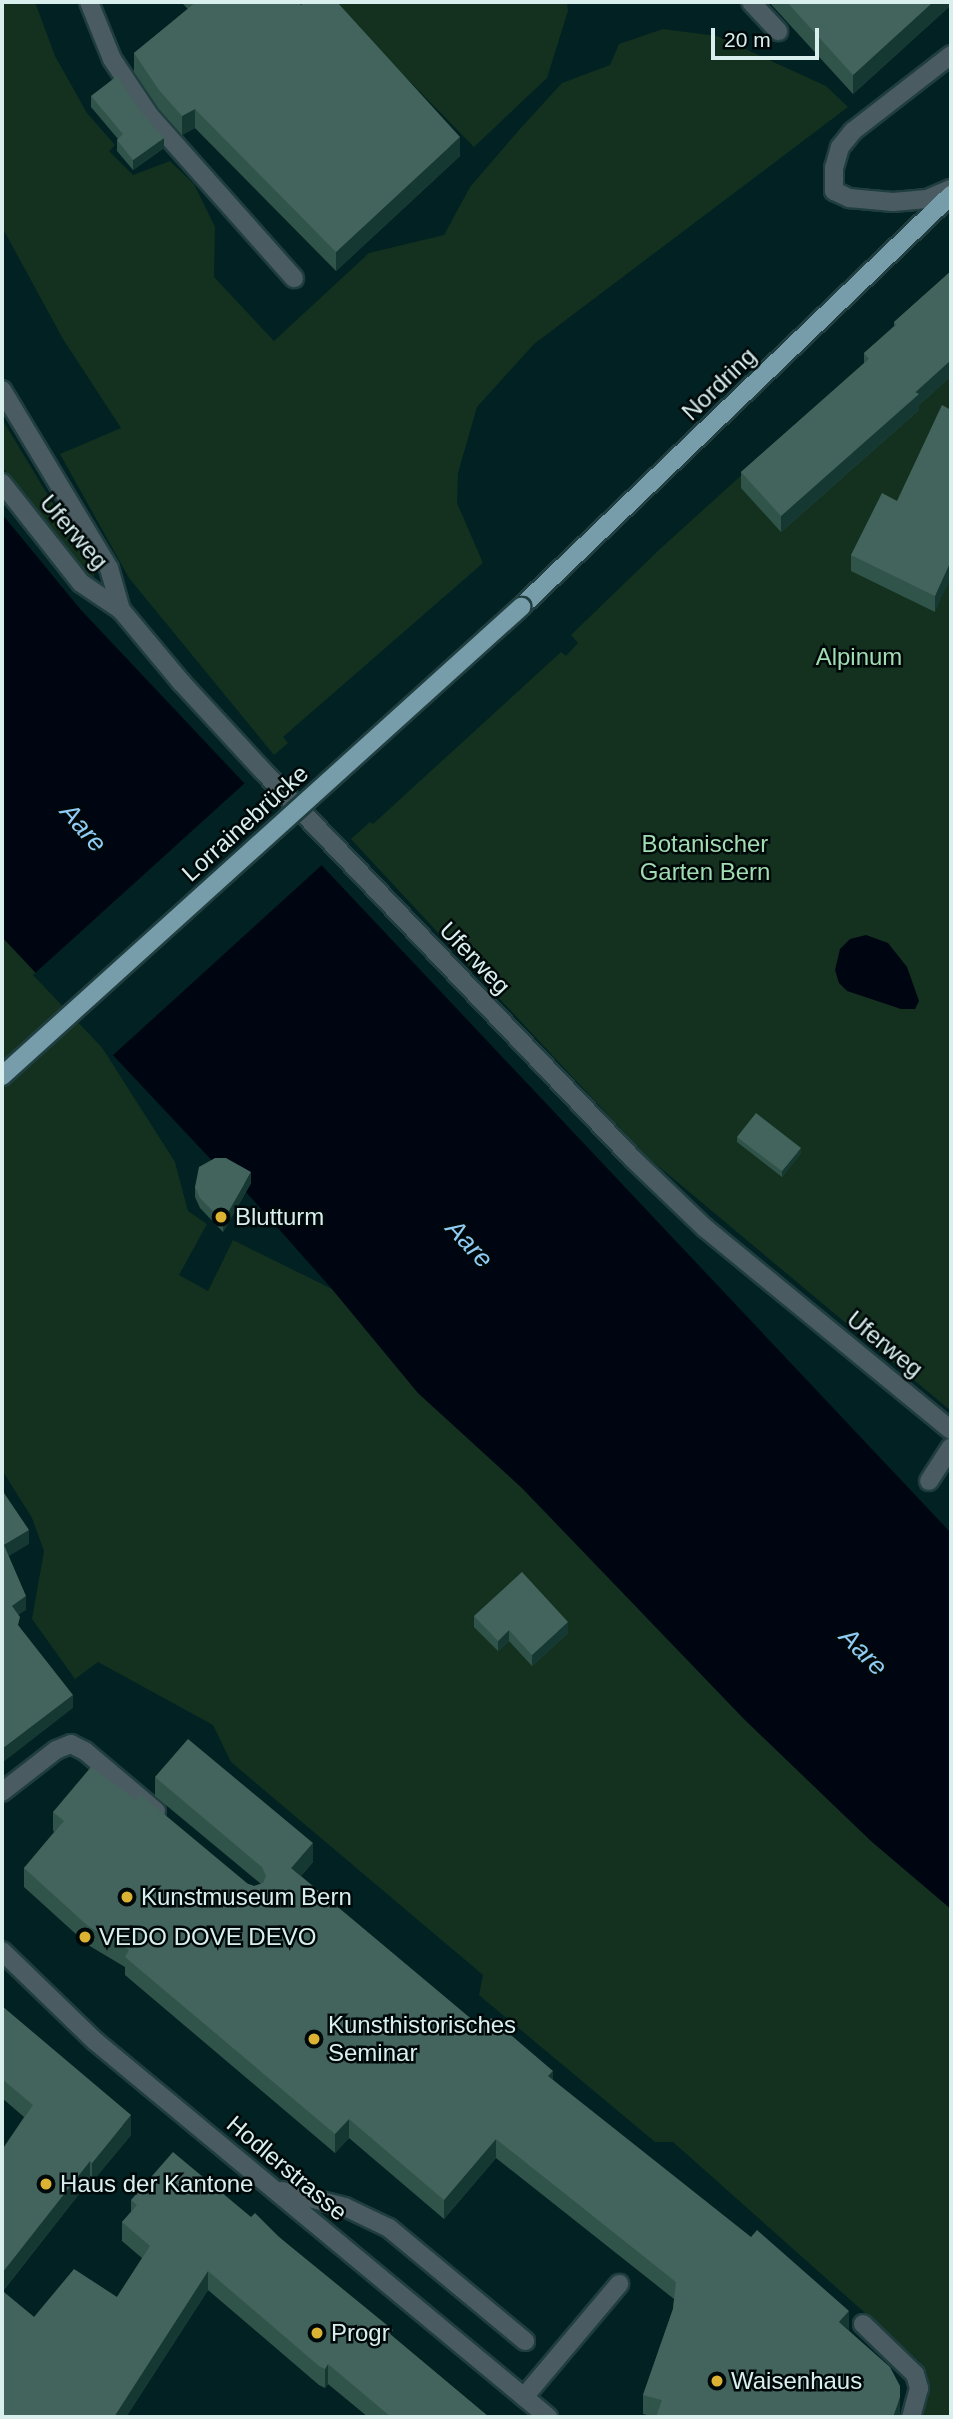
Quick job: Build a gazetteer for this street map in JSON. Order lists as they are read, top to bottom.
{
  "streets": {
    "main road": ["Nordring", "Lorrainebrücke"],
    "street": ["Uferweg", "Hodlerstrasse"]
  },
  "crossings": [
    ["Nordring", "Lorrainebrücke"]
  ],
  "water": ["Aare"],
  "parks": ["Alpinum", "Botanischer Garten Bern"],
  "places": [
    "Blutturm",
    "Kunstmuseum Bern",
    "VEDO DOVE DEVO",
    "Kunsthistorisches Seminar",
    "Haus der Kantone",
    "Progr",
    "Waisenhaus"
  ],
  "scale_bar": "20 m"
}
